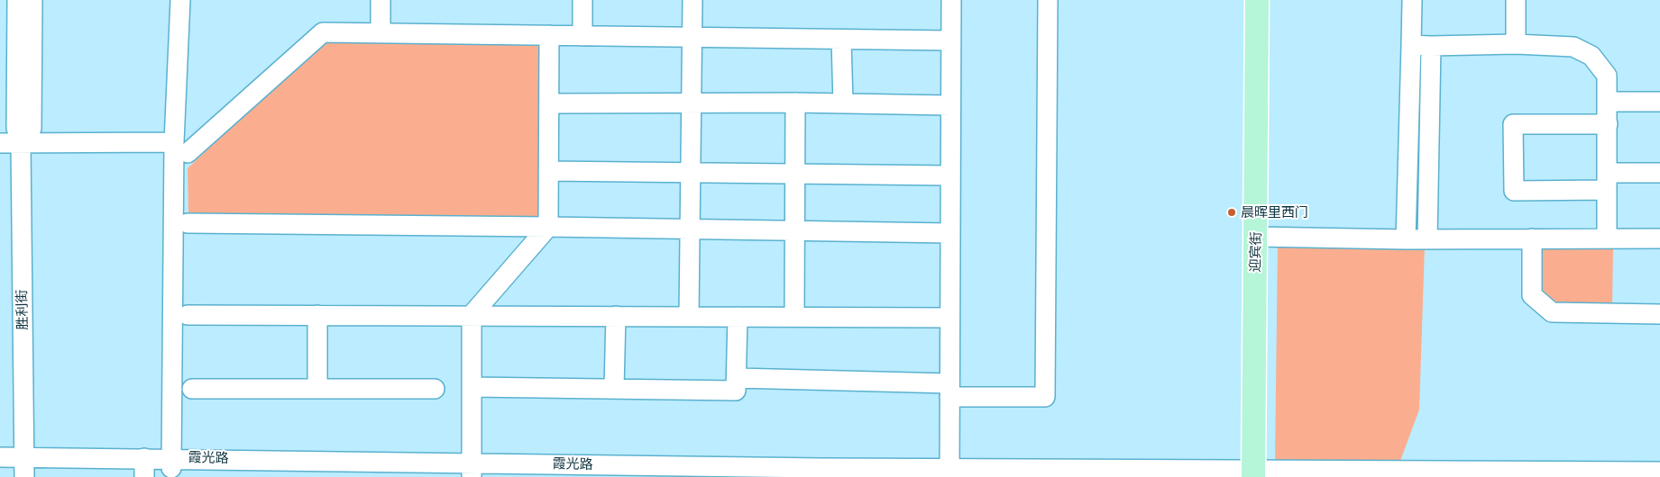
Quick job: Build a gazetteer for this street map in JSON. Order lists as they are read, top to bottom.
{
  "streets": {
    "main road": ["迎宾街"],
    "street": ["胜利街", "霞光路"]
  },
  "crossings": [
    ["迎宾街", "霞光路"],
    ["胜利街", "霞光路"]
  ],
  "places": ["晨晖里西门"]
}
